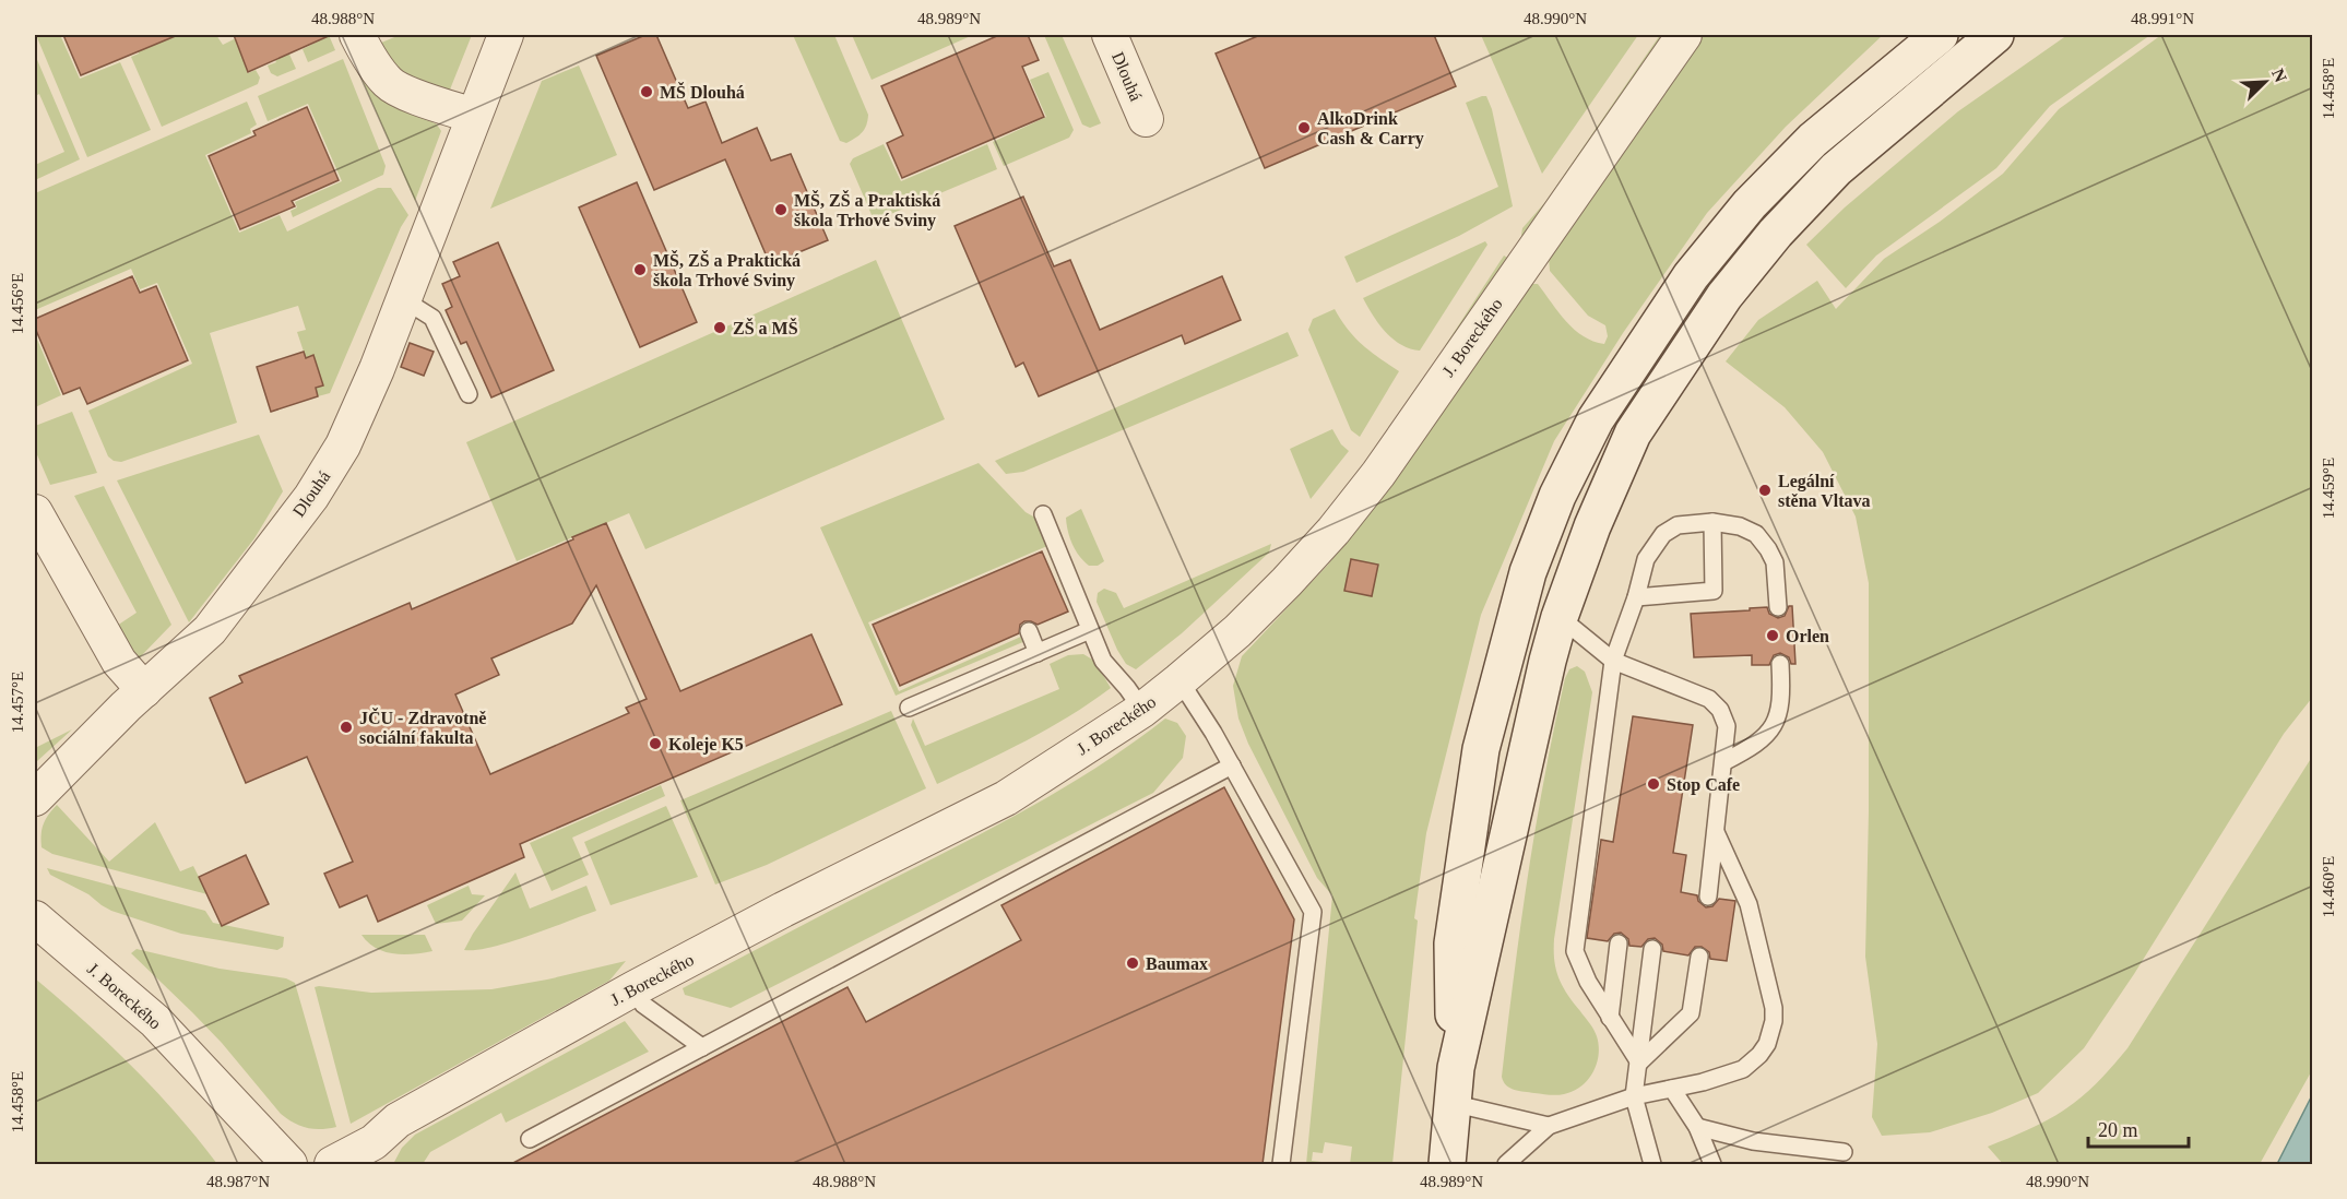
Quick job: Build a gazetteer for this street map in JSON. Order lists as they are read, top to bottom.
{
  "streets": {
    "street": ["Dlouhá", "J. Boreckého"]
  },
  "places": [
    "MŠ Dlouhá",
    "AlkoDrink Cash & Carry",
    "MŠ, ZŠ a Praktiská škola Trhové Sviny",
    "MŠ, ZŠ a Praktická škola Trhové Sviny",
    "ZŠ a MŠ",
    "Legální stěna Vltava",
    "Orlen",
    "JČU - Zdravotně sociální fakulta",
    "Koleje K5",
    "Stop Cafe",
    "Baumax"
  ],
  "scale_bar": "20 m",
  "north": "top right",
  "coordinates": [
    "48.988°N",
    "48.989°N",
    "48.990°N",
    "48.991°N",
    "14.458°E",
    "14.456°E",
    "14.459°E",
    "14.457°E",
    "14.460°E",
    "48.987°N"
  ]
}
